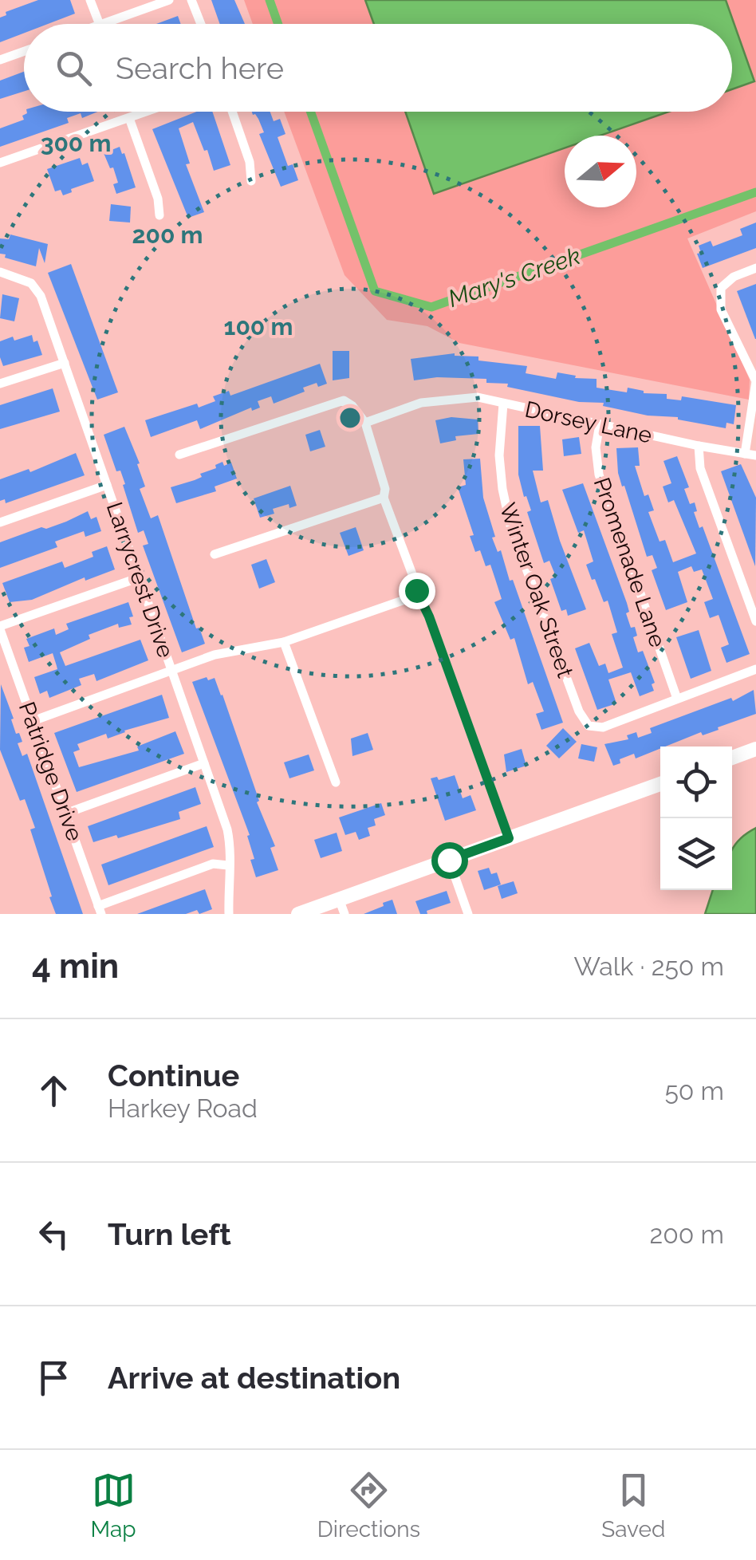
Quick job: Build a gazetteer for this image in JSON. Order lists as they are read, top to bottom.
{
  "streets": {
    "street": [
      "Dorsey Lane",
      "Promenade Lane",
      "Larrycrest Drive",
      "Winter Oak Street",
      "Patridge Drive"
    ]
  },
  "crossings": [
    ["Dorsey Lane", "Promenade Lane"],
    ["Dorsey Lane", "Winter Oak Street"],
    ["Promenade Lane", "Winter Oak Street"]
  ],
  "water": ["Mary's Creek"],
  "north": "right",
  "page": {
    "search": "Search here",
    "heading": ["4 min", "Walk · 250 m"],
    "list": [
      ["Continue", "Harkey Road", "50 m"],
      ["Turn left", "200 m"],
      "Arrive at destination"
    ],
    "nav": ["Map", "Directions", "Saved"]
  },
  "rings": ["300 m", "200 m", "100 m"]
}
